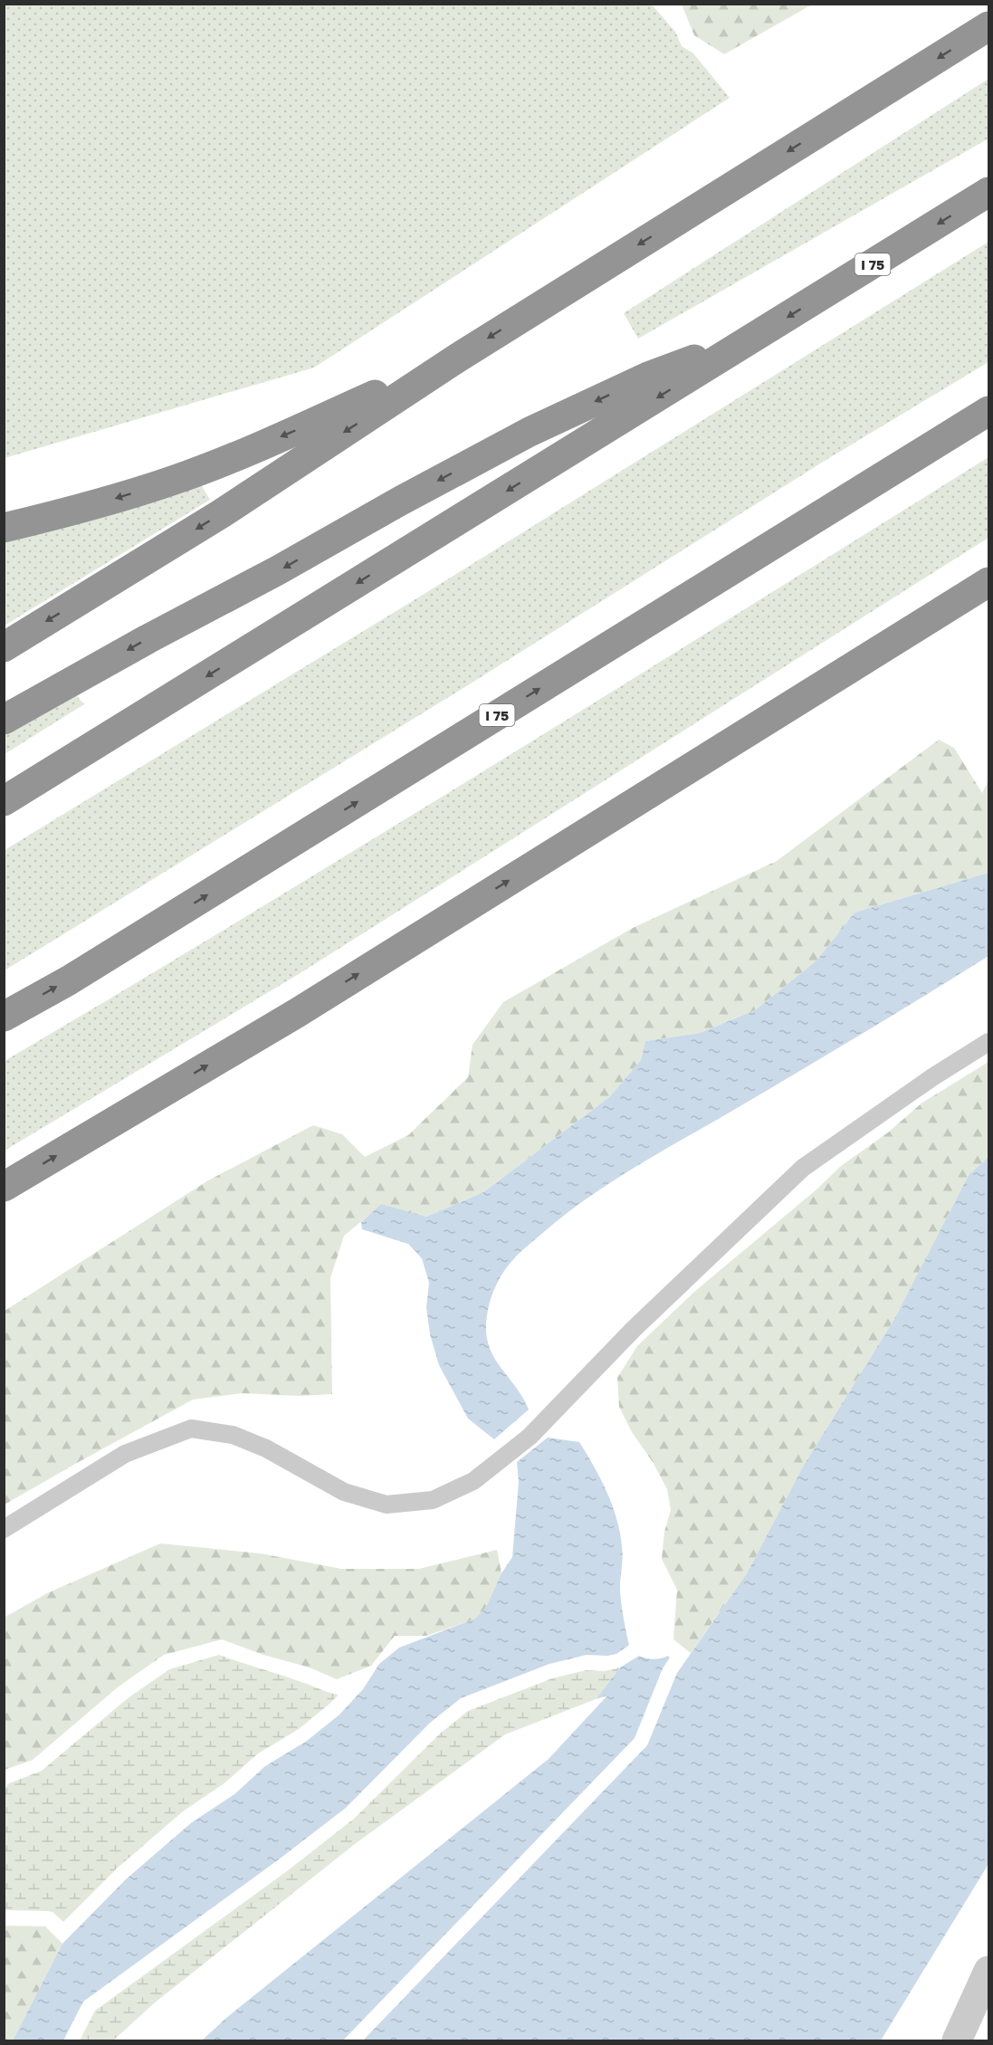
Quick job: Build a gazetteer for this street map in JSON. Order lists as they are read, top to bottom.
{
  "streets": {
    "highway": ["I 75"]
  }
}
